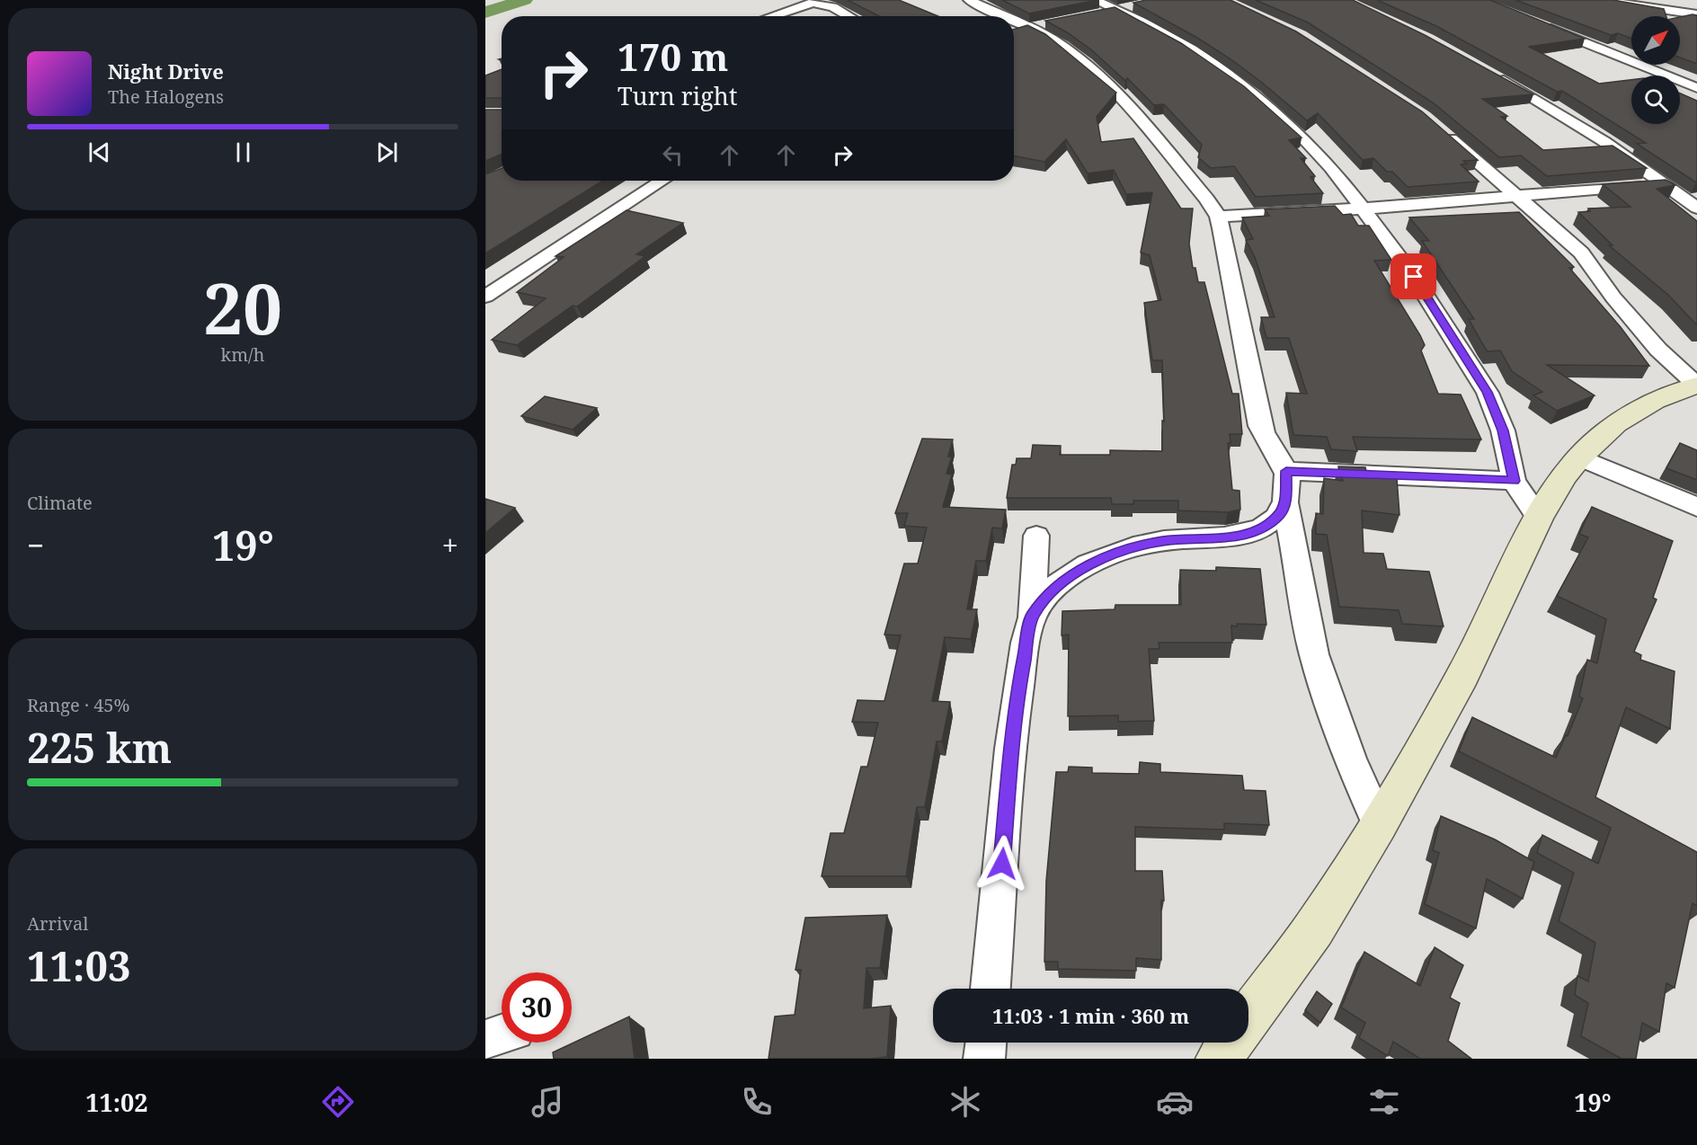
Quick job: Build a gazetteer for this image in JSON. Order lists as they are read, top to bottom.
{
  "north": "top right",
  "page": {
    "turn": ["170 m", "Turn right"],
    "song": ["Night Drive", "The Halogens"],
    "tile": [
      ["20", "km/h"],
      "Climate",
      ["Range · 45%", "225 km"],
      ["Arrival", "11:03"]
    ],
    "heat": ["−", "19°", "+"],
    "limit": "30",
    "trip": "11:03 · 1 min · 360 m",
    "tabs": ["11:02", "19°"]
  }
}
